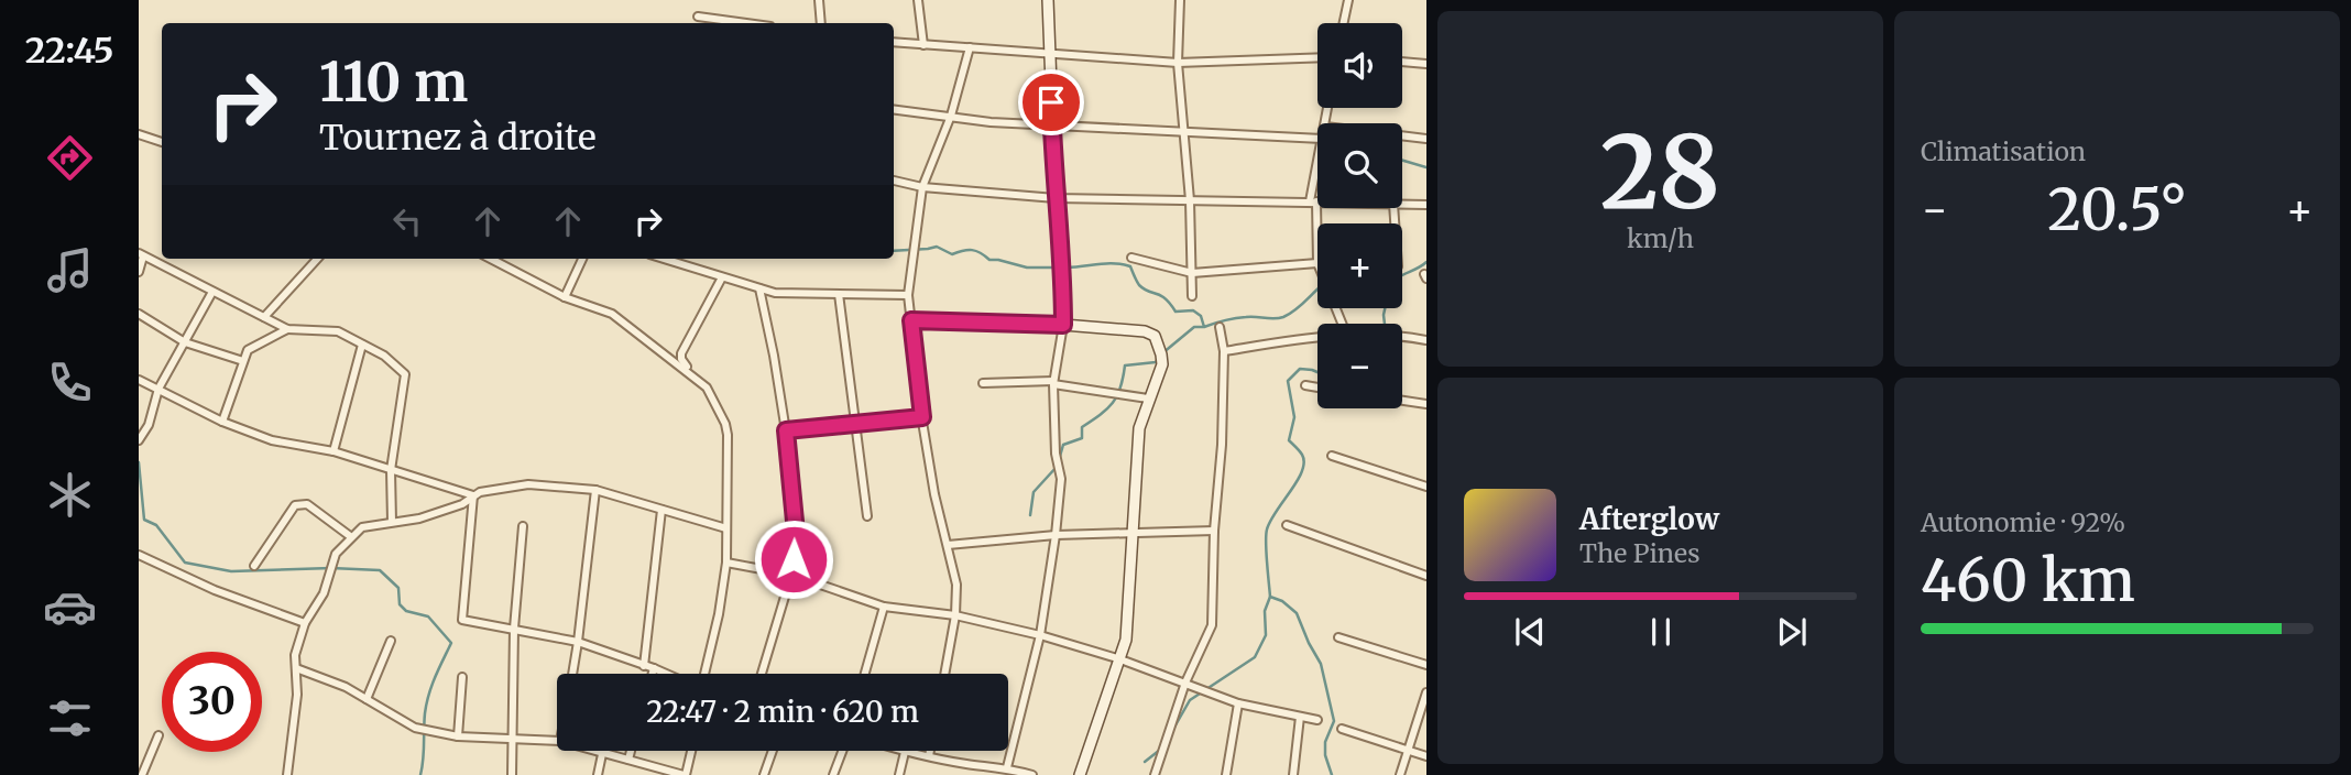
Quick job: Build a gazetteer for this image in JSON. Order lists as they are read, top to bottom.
{
  "page": {
    "tabs": "22:45",
    "tile": [
      ["28", "km/h"],
      "Climatisation",
      ["Autonomie · 92%", "460 km"]
    ],
    "map_buttons": ["+", "−"],
    "turn": ["110 m", "Tournez à droite"],
    "heat": ["−", "20.5°", "+"],
    "song": ["Afterglow", "The Pines"],
    "limit": "30",
    "trip": "22:47 · 2 min · 620 m"
  }
}
